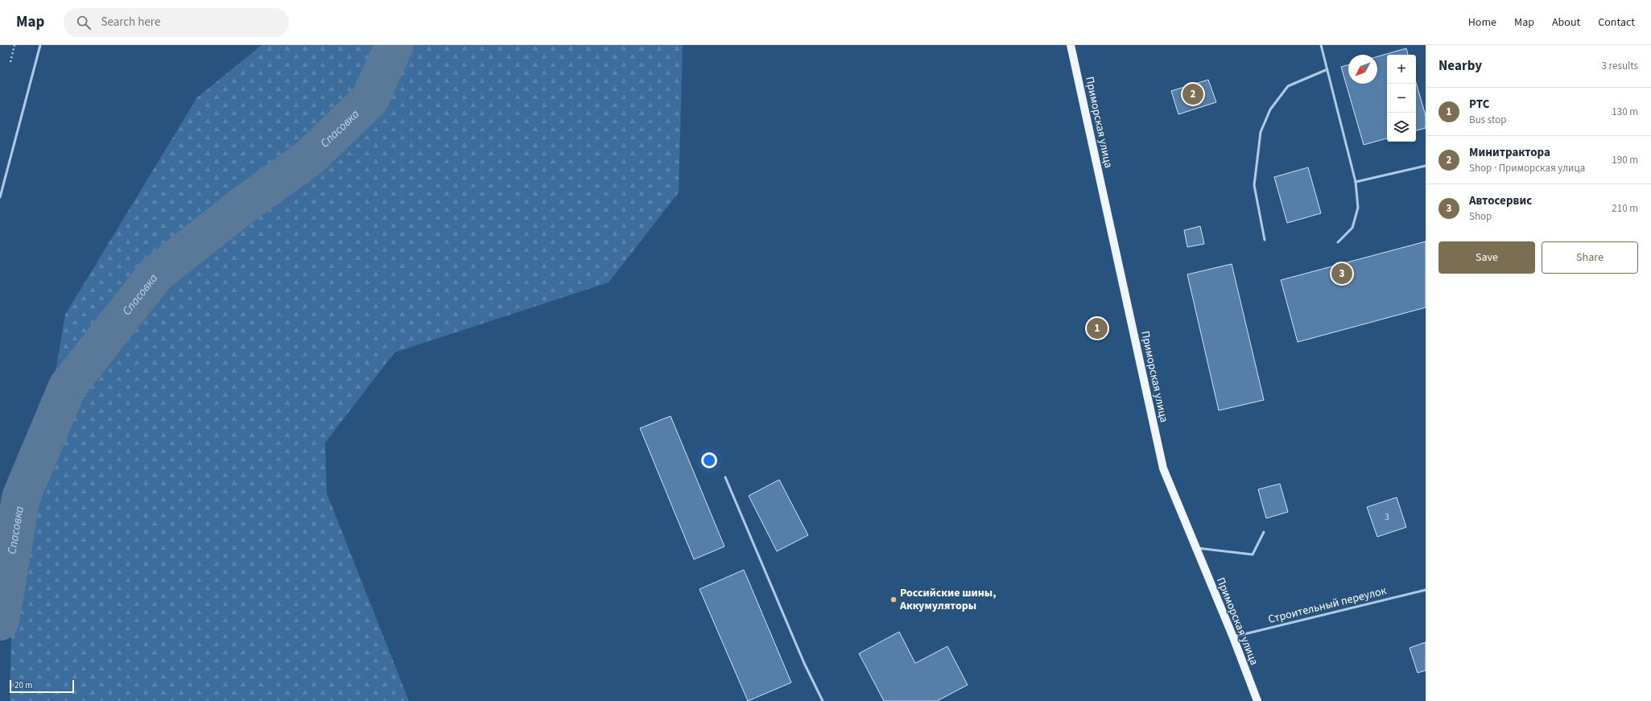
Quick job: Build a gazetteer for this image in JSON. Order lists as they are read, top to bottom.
{
  "streets": {
    "main road": ["Приморская улица"],
    "lane": ["Строительный переулок"]
  },
  "crossings": [
    ["Приморская улица", "Строительный переулок"]
  ],
  "water": ["Спасовка"],
  "places": ["Российские шины, Аккумуляторы"],
  "house_numbers": ["3"],
  "scale_bar": "20 m",
  "north": "bottom left",
  "page": {
    "header": "Map",
    "search": "Search here",
    "nav": [
      "Home",
      "Map",
      "About",
      "Contact"
    ],
    "heading": ["Nearby", "3 results"],
    "map_buttons": ["+", "−"],
    "pins": ["2", "3", "1"],
    "list": [
      {
        "mark": "1",
        "name": "РТС",
        "note": "Bus stop",
        "value": "130 m"
      },
      {
        "mark": "2",
        "name": "Минитрактора",
        "note": "Shop · Приморская улица",
        "value": "190 m"
      },
      {
        "mark": "3",
        "name": "Автосервис",
        "note": "Shop",
        "value": "210 m"
      }
    ],
    "buttons": ["Save", "Share"],
    "scale": "20 m"
  }
}
